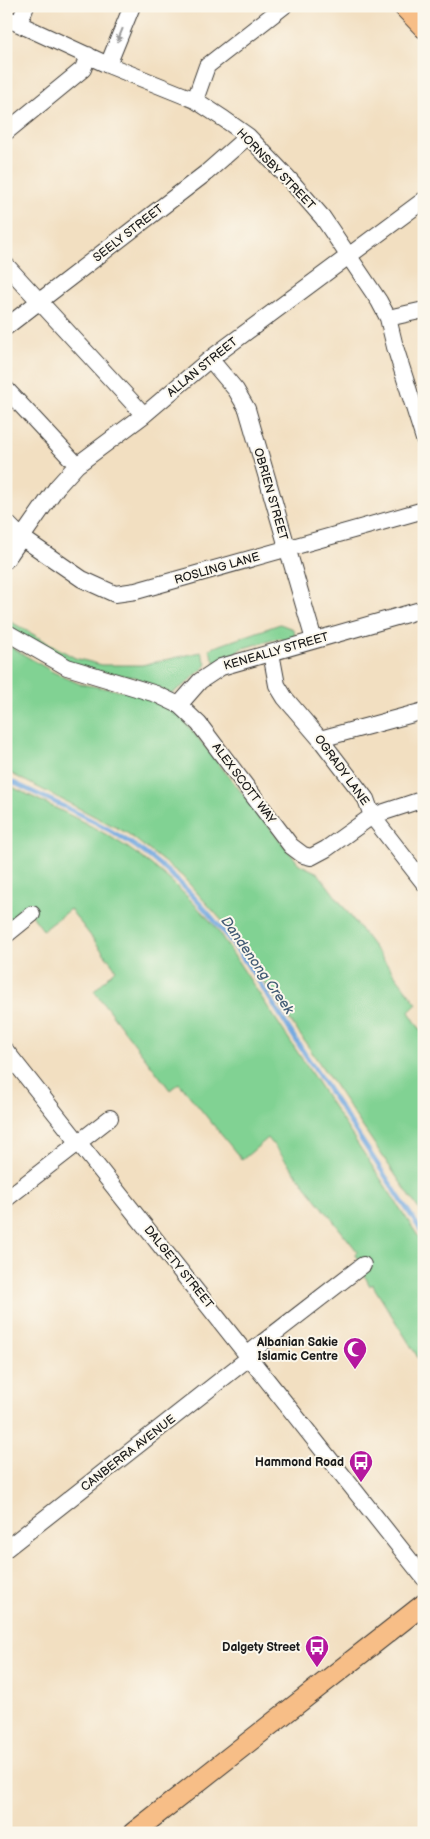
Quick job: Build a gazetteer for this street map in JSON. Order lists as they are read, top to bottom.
{
  "streets": {
    "street": [
      "HORNSBY STREET",
      "SEELY STREET",
      "ALLAN STREET",
      "OBRIEN STREET",
      "ROSLING LANE",
      "KENEALLY STREET",
      "OGRADY LANE",
      "ALEX SCOTT WAY",
      "DALGETY STREET",
      "CANBERRA AVENUE"
    ]
  },
  "crossings": [
    ["HORNSBY STREET", "SEELY STREET"],
    ["HORNSBY STREET", "ALLAN STREET"],
    ["ALLAN STREET", "OBRIEN STREET"],
    ["ALLAN STREET", "ROSLING LANE"],
    ["OBRIEN STREET", "ROSLING LANE"],
    ["OBRIEN STREET", "KENEALLY STREET"],
    ["KENEALLY STREET", "OGRADY LANE"],
    ["KENEALLY STREET", "ALEX SCOTT WAY"],
    ["OGRADY LANE", "ALEX SCOTT WAY"],
    ["DALGETY STREET", "CANBERRA AVENUE"]
  ],
  "water": ["Dandenong Creek"],
  "places": {
    "mosque": ["Albanian Sakie Islamic Centre"],
    "bus stop": ["Hammond Road", "Dalgety Street"]
  }
}
